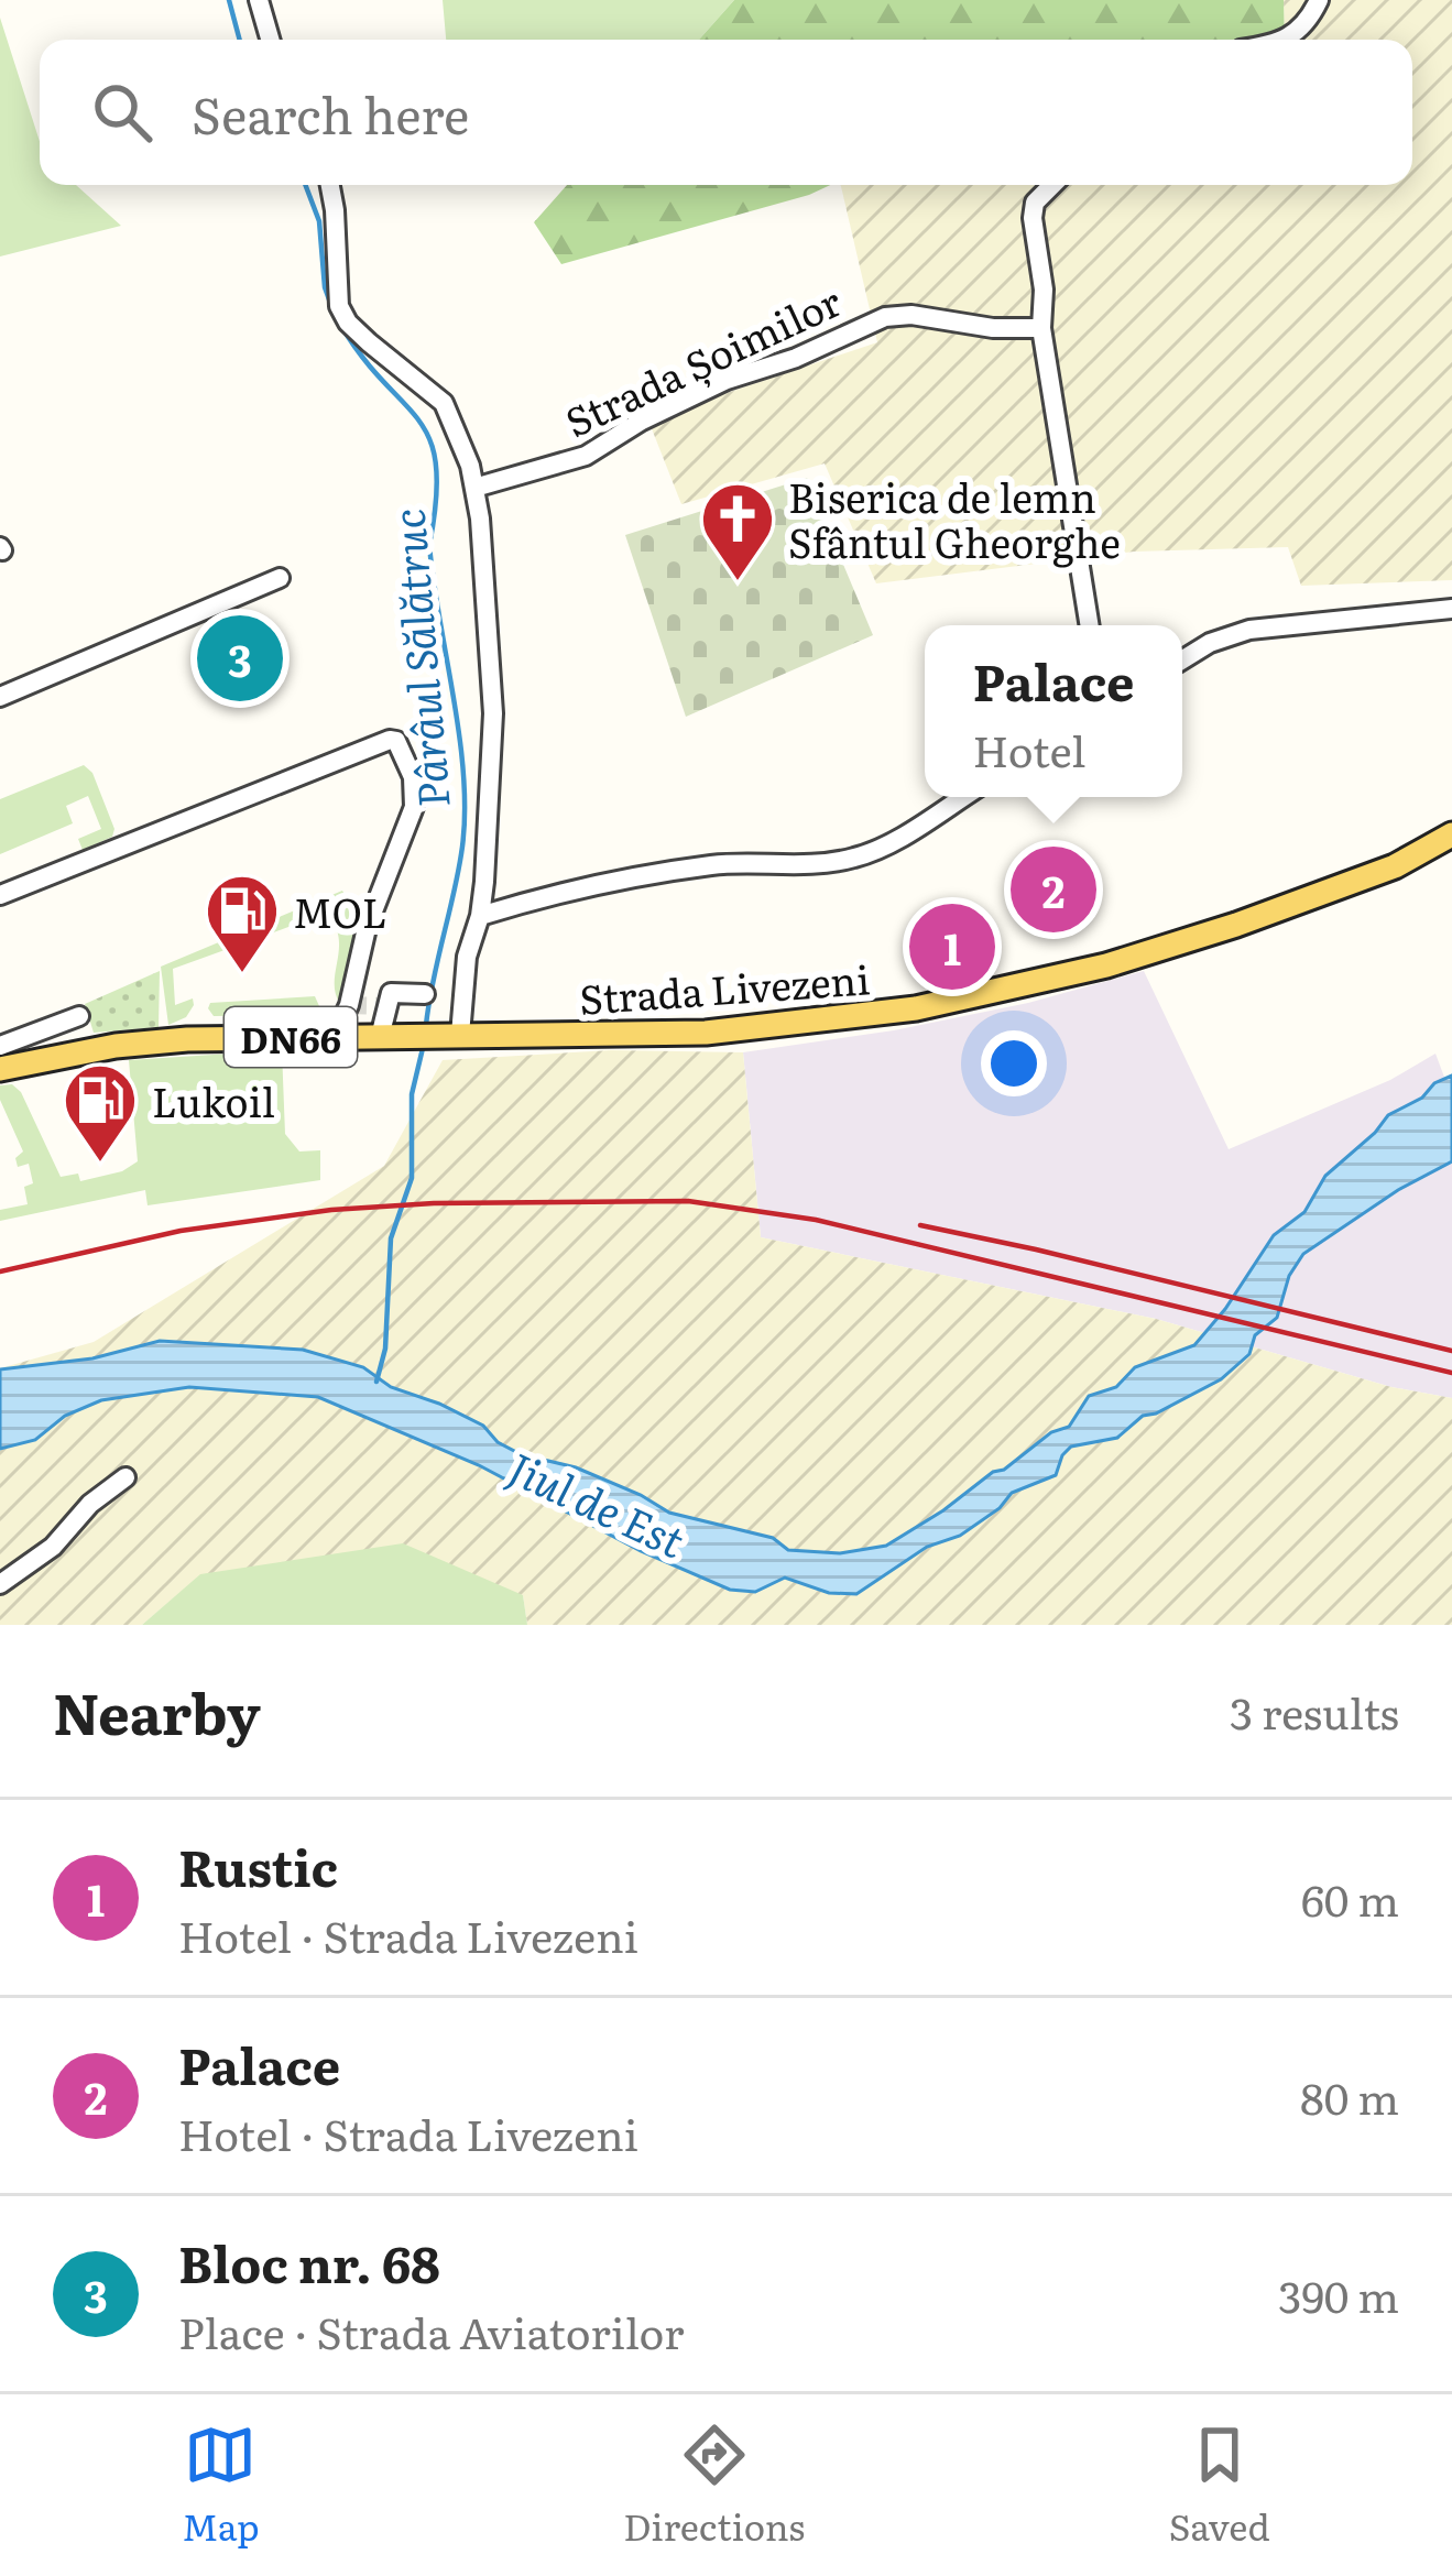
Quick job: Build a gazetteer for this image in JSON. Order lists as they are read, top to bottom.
{
  "streets": {
    "main road": ["Strada Livezeni", "DN66"],
    "street": ["Strada Șoimilor"]
  },
  "crossings": [
    ["Strada Livezeni", "DN66"]
  ],
  "water": ["Pârâul Sălătruc", "Jiul de Est"],
  "places": {
    "church": ["Biserica de lemn Sfântul Gheorghe"],
    "fuel station": ["MOL", "Lukoil"]
  },
  "page": {
    "search": "Search here",
    "pins": ["3", "2", "1"],
    "popup": ["Palace", "Hotel"],
    "heading": ["Nearby", "3 results"],
    "list": [
      {
        "mark": "1",
        "name": "Rustic",
        "note": "Hotel · Strada Livezeni",
        "value": "60 m"
      },
      {
        "mark": "2",
        "name": "Palace",
        "note": "Hotel · Strada Livezeni",
        "value": "80 m"
      },
      {
        "mark": "3",
        "name": "Bloc nr. 68",
        "note": "Place · Strada Aviatorilor",
        "value": "390 m"
      }
    ],
    "nav": ["Map", "Directions", "Saved"]
  }
}
